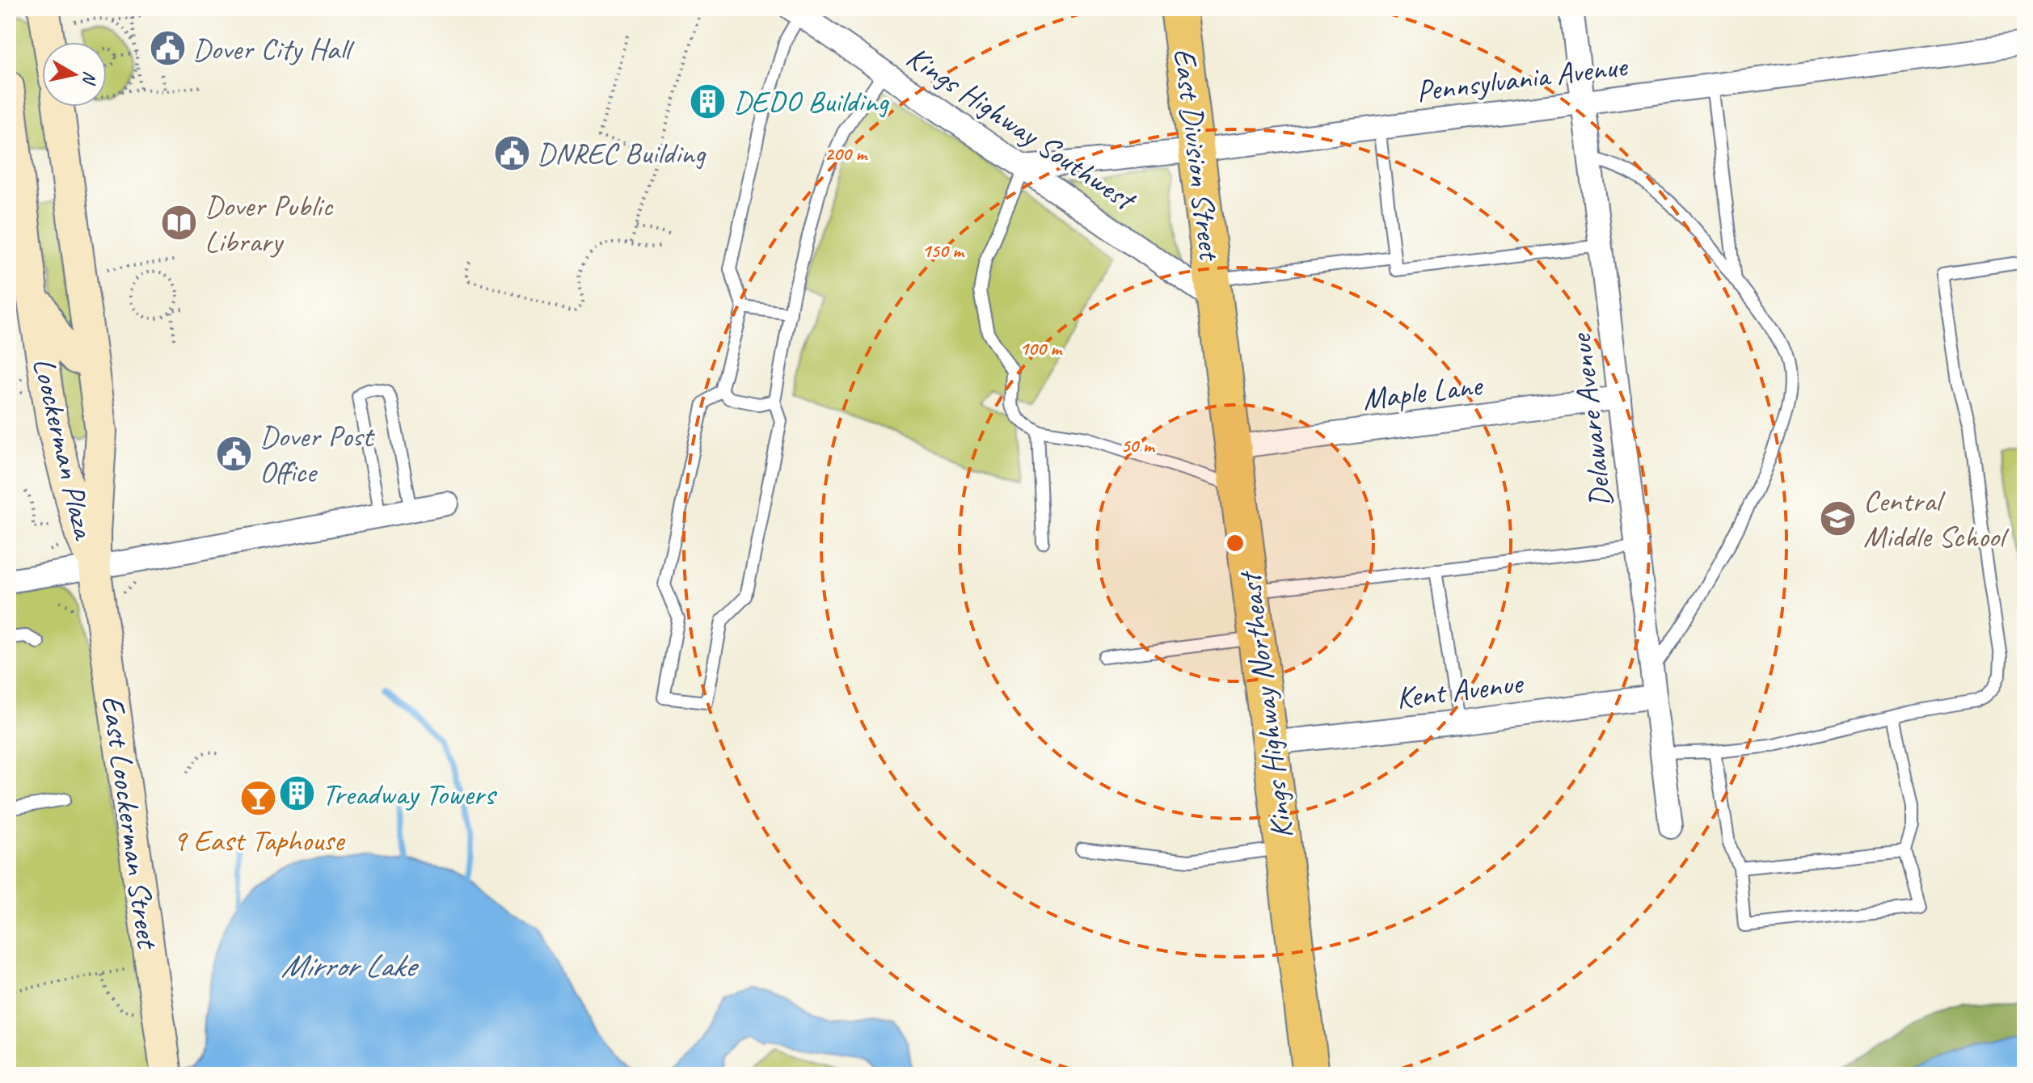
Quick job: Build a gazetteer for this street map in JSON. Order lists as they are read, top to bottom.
{
  "streets": {
    "highway": ["East Division Street", "Kings Highway Northeast"],
    "street": [
      "Pennsylvania Avenue",
      "Kings Highway Southwest",
      "Maple Lane",
      "Delaware Avenue",
      "Loockerman Plaza",
      "Kent Avenue",
      "East Loockerman Street"
    ]
  },
  "crossings": [
    ["Pennsylvania Avenue", "Kings Highway Southwest"],
    ["Pennsylvania Avenue", "East Division Street"],
    ["Pennsylvania Avenue", "Delaware Avenue"],
    ["Kings Highway Southwest", "East Division Street"],
    ["Kings Highway Southwest", "Kings Highway Northeast"],
    ["East Division Street", "Kings Highway Northeast"],
    ["Maple Lane", "Delaware Avenue"],
    ["Maple Lane", "Kings Highway Northeast"],
    ["Delaware Avenue", "Kent Avenue"],
    ["Loockerman Plaza", "East Loockerman Street"],
    ["Kent Avenue", "Kings Highway Northeast"]
  ],
  "water": ["Mirror Lake"],
  "places": {
    "public building": ["Dover City Hall", "DNREC Building", "Dover Post Office"],
    "building": ["DEDO Building", "Treadway Towers"],
    "library": ["Dover Public Library"],
    "school or university": ["Central Middle School"],
    "bar": ["9 East Taphouse"]
  },
  "north": "right",
  "rings": [
    "200 m",
    "150 m",
    "100 m",
    "50 m"
  ]
}
